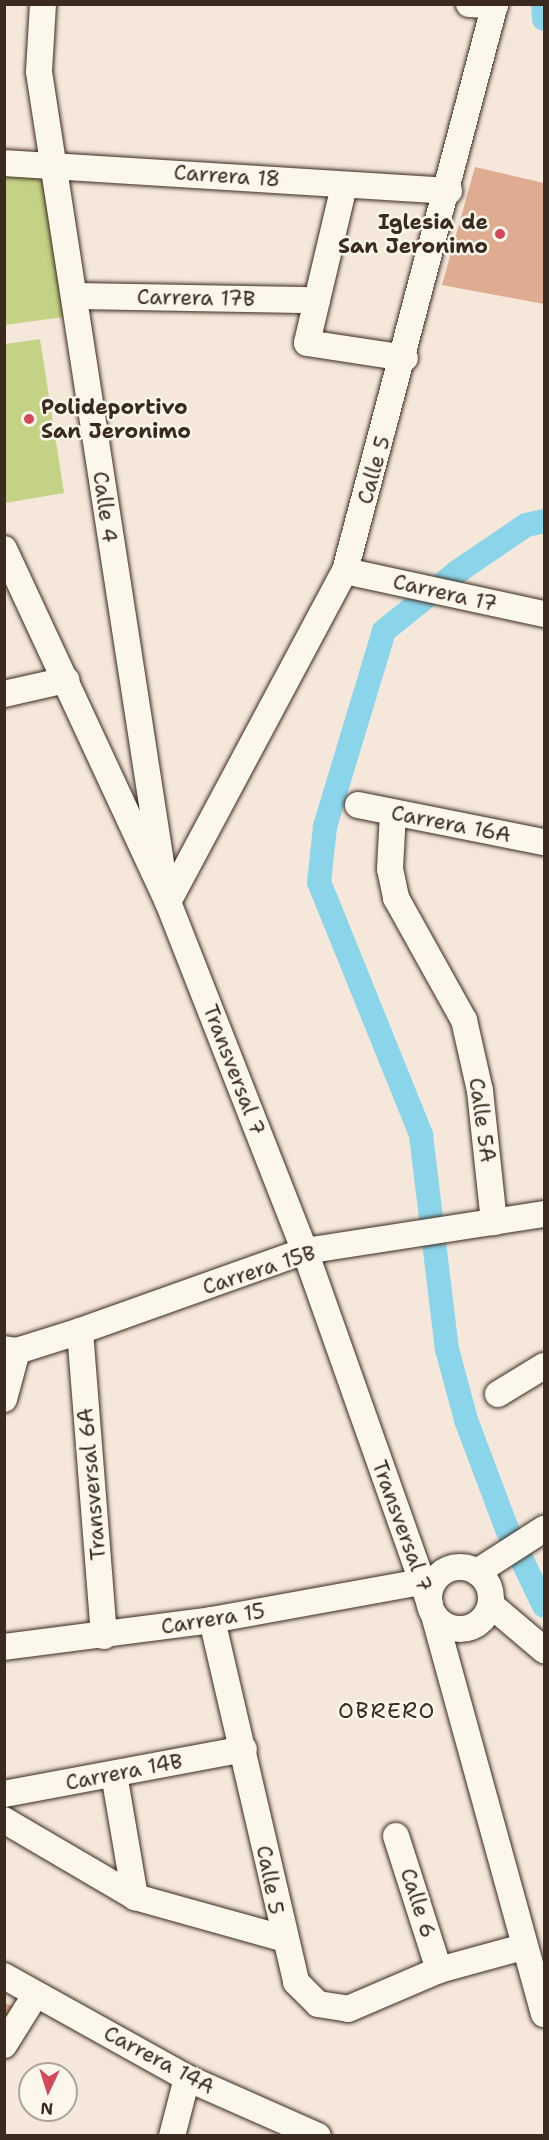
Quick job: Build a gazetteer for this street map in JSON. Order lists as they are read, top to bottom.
{
  "streets": {
    "street": [
      "Carrera 18",
      "Carrera 17B",
      "Calle 5",
      "Calle 4",
      "Carrera 17",
      "Carrera 16A",
      "Transversal 7",
      "Calle 5A",
      "Carrera 15B",
      "Transversal 6A",
      "Carrera 15",
      "Carrera 14B",
      "Calle 6",
      "Carrera 14A"
    ]
  },
  "crossings": [
    ["Carrera 18", "Calle 5"],
    ["Carrera 18", "Calle 4"],
    ["Carrera 17B", "Calle 4"],
    ["Calle 5", "Calle 4"],
    ["Calle 5", "Carrera 17"],
    ["Calle 5", "Transversal 7"],
    ["Calle 5", "Carrera 15"],
    ["Calle 5", "Carrera 14B"],
    ["Calle 5", "Calle 6"],
    ["Calle 4", "Transversal 7"],
    ["Carrera 16A", "Calle 5A"],
    ["Transversal 7", "Carrera 15B"],
    ["Transversal 7", "Carrera 15"],
    ["Calle 5A", "Carrera 15B"],
    ["Carrera 15B", "Transversal 6A"],
    ["Transversal 6A", "Carrera 15"]
  ],
  "districts": ["OBRERO"],
  "places": ["Iglesia de San Jeronimo", "Polideportivo San Jeronimo"],
  "north": "bottom"
}
